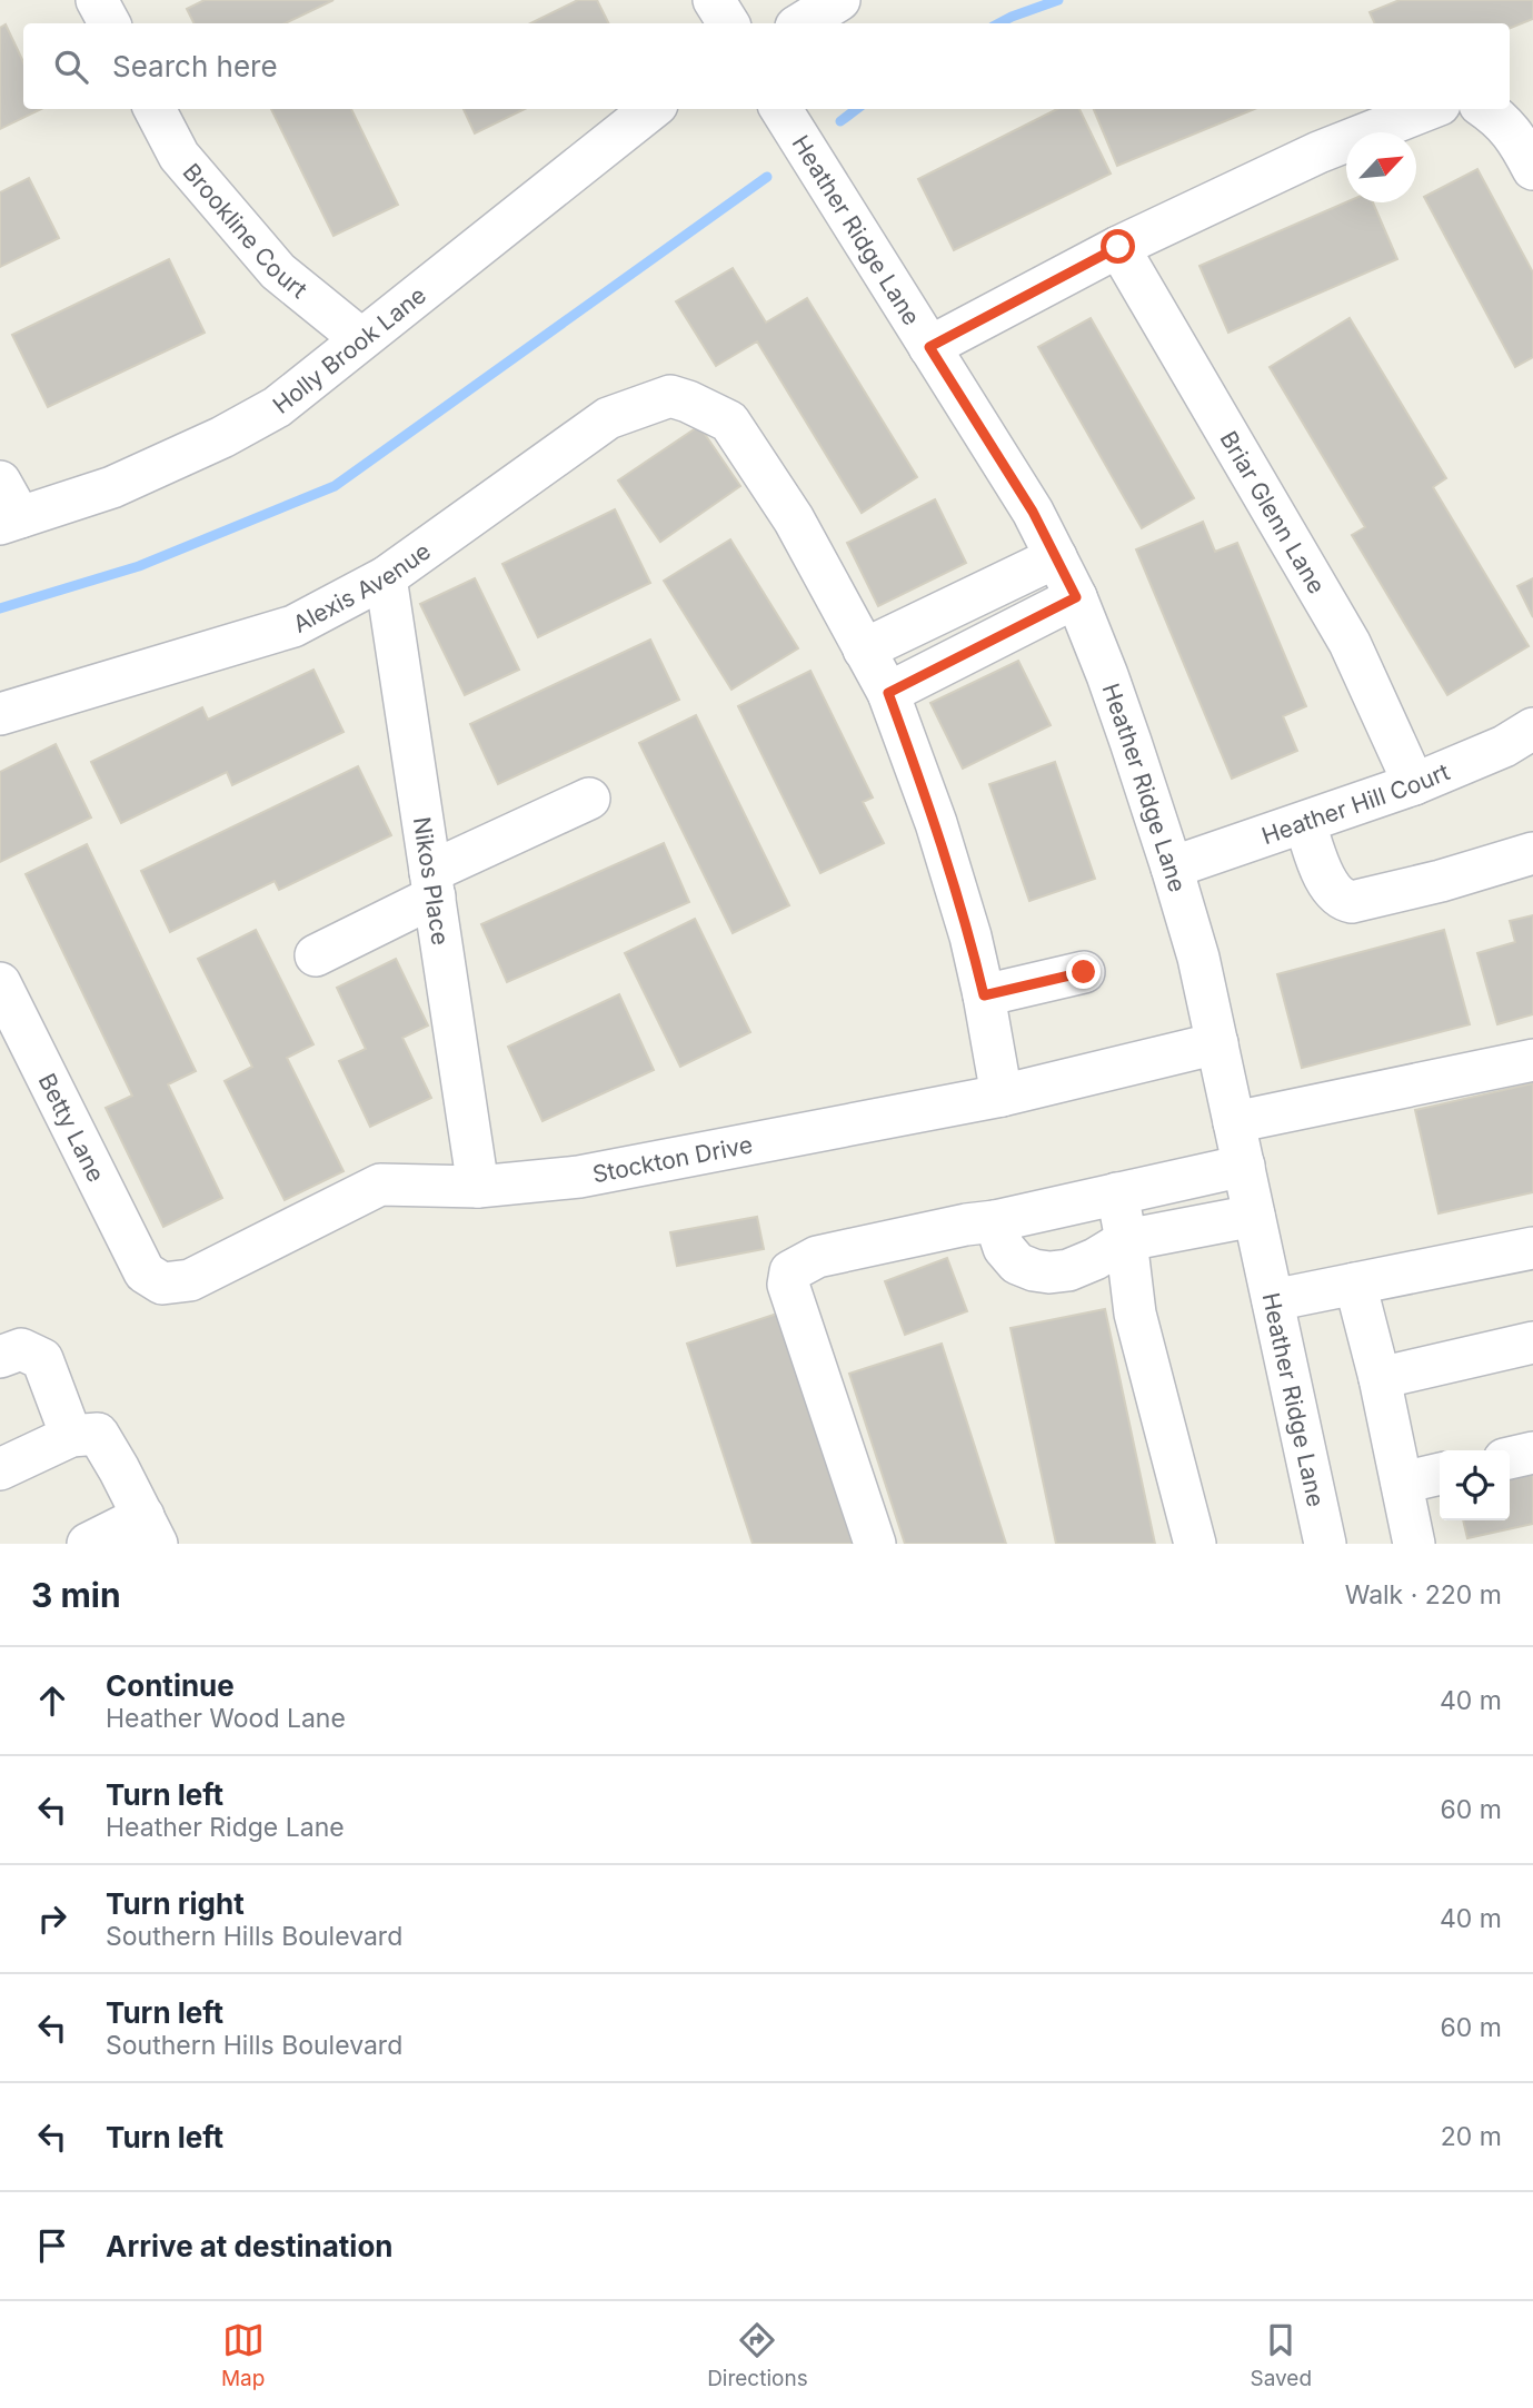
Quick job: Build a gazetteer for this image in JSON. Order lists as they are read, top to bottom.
{
  "streets": {
    "street": [
      "Brookline Court",
      "Heather Ridge Lane",
      "Holly Brook Lane",
      "Briar Glenn Lane",
      "Alexis Avenue",
      "Heather Hill Court",
      "Nikos Place",
      "Betty Lane",
      "Stockton Drive"
    ]
  },
  "crossings": [
    ["Brookline Court", "Holly Brook Lane"],
    ["Heather Ridge Lane", "Heather Hill Court"],
    ["Heather Ridge Lane", "Stockton Drive"],
    ["Briar Glenn Lane", "Heather Hill Court"],
    ["Alexis Avenue", "Nikos Place"],
    ["Nikos Place", "Stockton Drive"],
    ["Betty Lane", "Stockton Drive"]
  ],
  "north": "top right",
  "page": {
    "search": "Search here",
    "heading": ["3 min", "Walk · 220 m"],
    "list": [
      ["Continue", "Heather Wood Lane", "40 m"],
      ["Turn left", "Heather Ridge Lane", "60 m"],
      ["Turn right", "Southern Hills Boulevard", "40 m"],
      ["Turn left", "Southern Hills Boulevard", "60 m"],
      ["Turn left", "20 m"],
      "Arrive at destination"
    ],
    "nav": ["Map", "Directions", "Saved"]
  }
}
